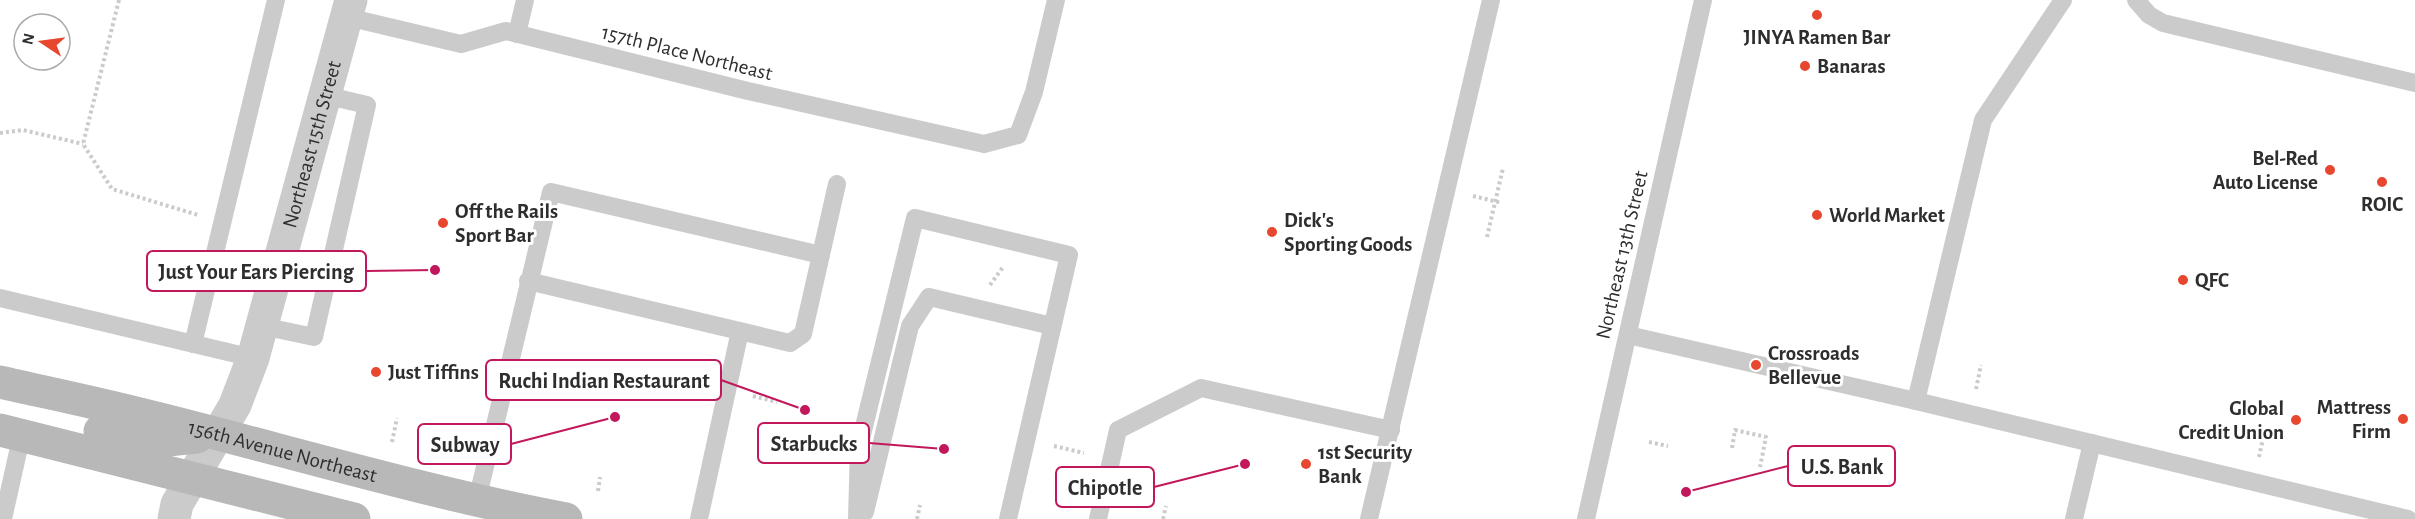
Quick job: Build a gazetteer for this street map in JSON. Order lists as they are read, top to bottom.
{
  "streets": {
    "main road": ["156th Avenue Northeast"],
    "street": ["Northeast 15th Street"],
    "lane": ["157th Place Northeast", "Northeast 13th Street"]
  },
  "crossings": [
    ["157th Place Northeast", "Northeast 15th Street"],
    ["Northeast 15th Street", "156th Avenue Northeast"]
  ],
  "places": [
    "JINYA Ramen Bar",
    "Banaras",
    "Bel-Red Auto License",
    "ROIC",
    "World Market",
    "Off the Rails Sport Bar",
    "Dick's Sporting Goods",
    "Just Your Ears Piercing",
    "QFC",
    "Crossroads Bellevue",
    "Just Tiffins",
    "Ruchi Indian Restaurant",
    "Subway",
    "Mattress Firm",
    "Global Credit Union",
    "Starbucks",
    "Chipotle",
    "1st Security Bank",
    "U.S. Bank"
  ],
  "north": "left"
}
